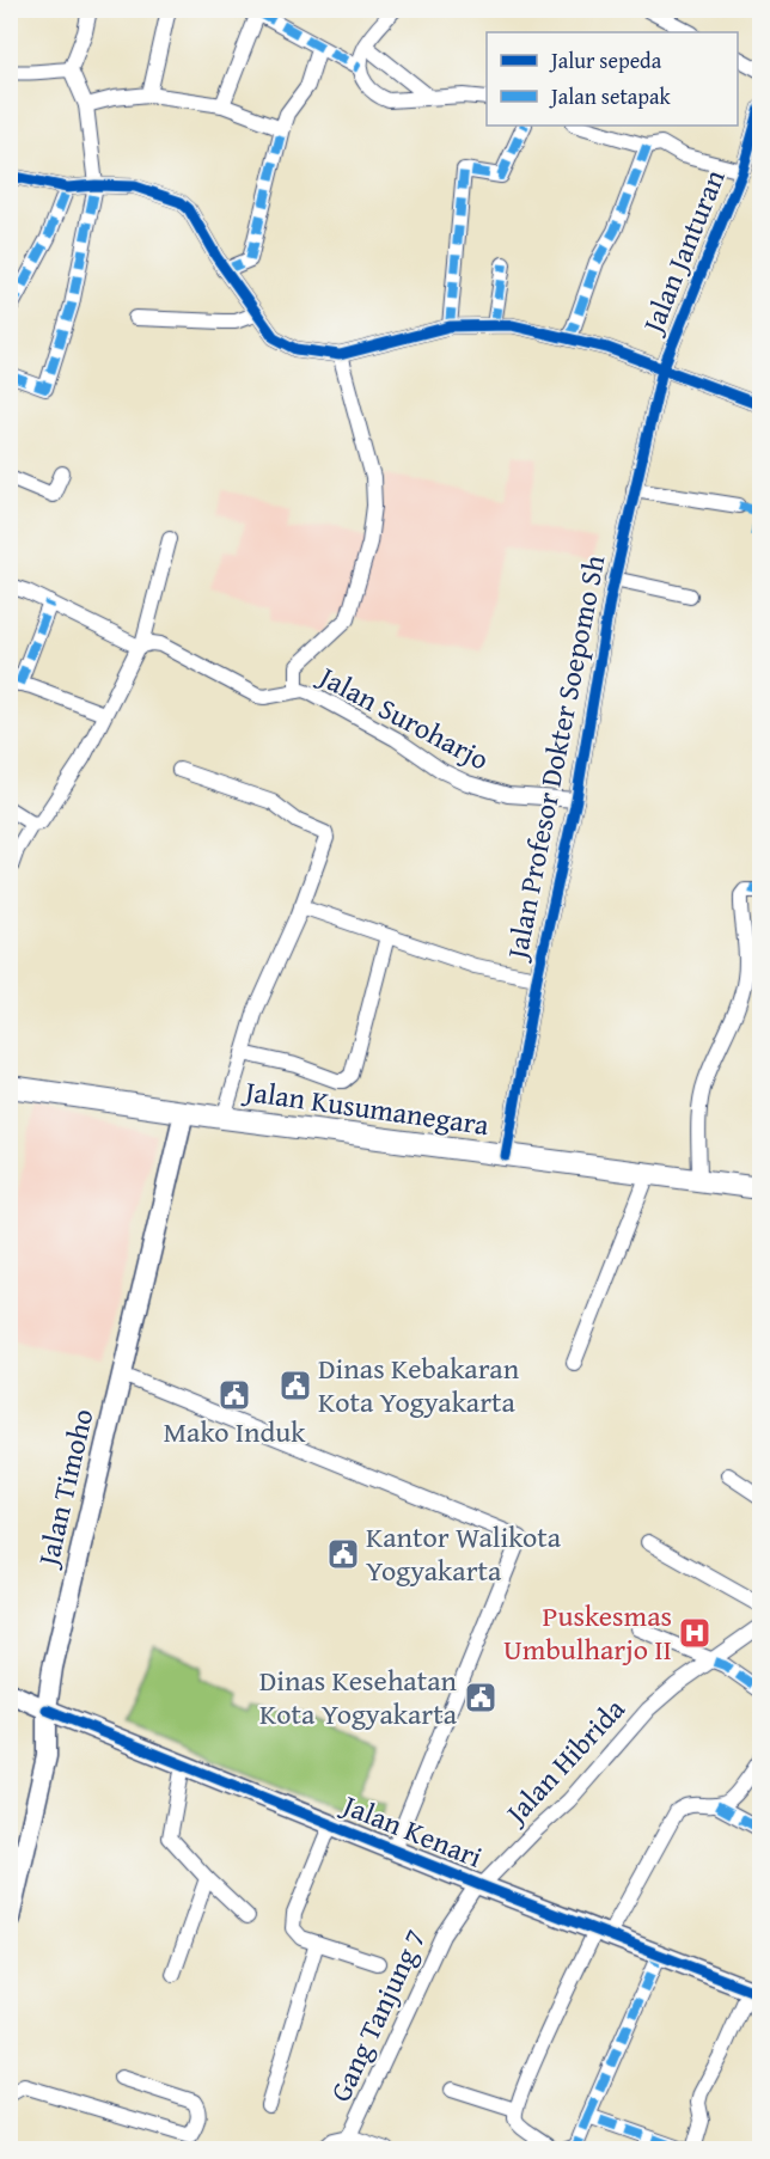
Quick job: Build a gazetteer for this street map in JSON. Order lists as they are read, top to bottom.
{
  "streets": {
    "main road": ["Jalan Kusumanegara", "Jalan Timoho", "Jalan Kenari"],
    "street": [
      "Jalan Janturan",
      "Jalan Suroharjo",
      "Jalan Profesor Dokter Soepomo Sh",
      "Jalan Hibrida",
      "Gang Tanjung 7"
    ]
  },
  "crossings": [
    ["Jalan Janturan", "Jalan Profesor Dokter Soepomo Sh"],
    ["Jalan Suroharjo", "Jalan Profesor Dokter Soepomo Sh"],
    ["Jalan Profesor Dokter Soepomo Sh", "Jalan Kusumanegara"],
    ["Jalan Kusumanegara", "Jalan Timoho"],
    ["Jalan Timoho", "Jalan Kenari"],
    ["Jalan Hibrida", "Jalan Kenari"],
    ["Jalan Hibrida", "Gang Tanjung 7"],
    ["Jalan Kenari", "Gang Tanjung 7"]
  ],
  "places": {
    "public building": [
      "Dinas Kebakaran Kota Yogyakarta",
      "Mako Induk",
      "Kantor Walikota Yogyakarta",
      "Dinas Kesehatan Kota Yogyakarta"
    ],
    "hospital": ["Puskesmas Umbulharjo II"]
  },
  "legend": ["Jalur sepeda", "Jalan setapak"]
}
